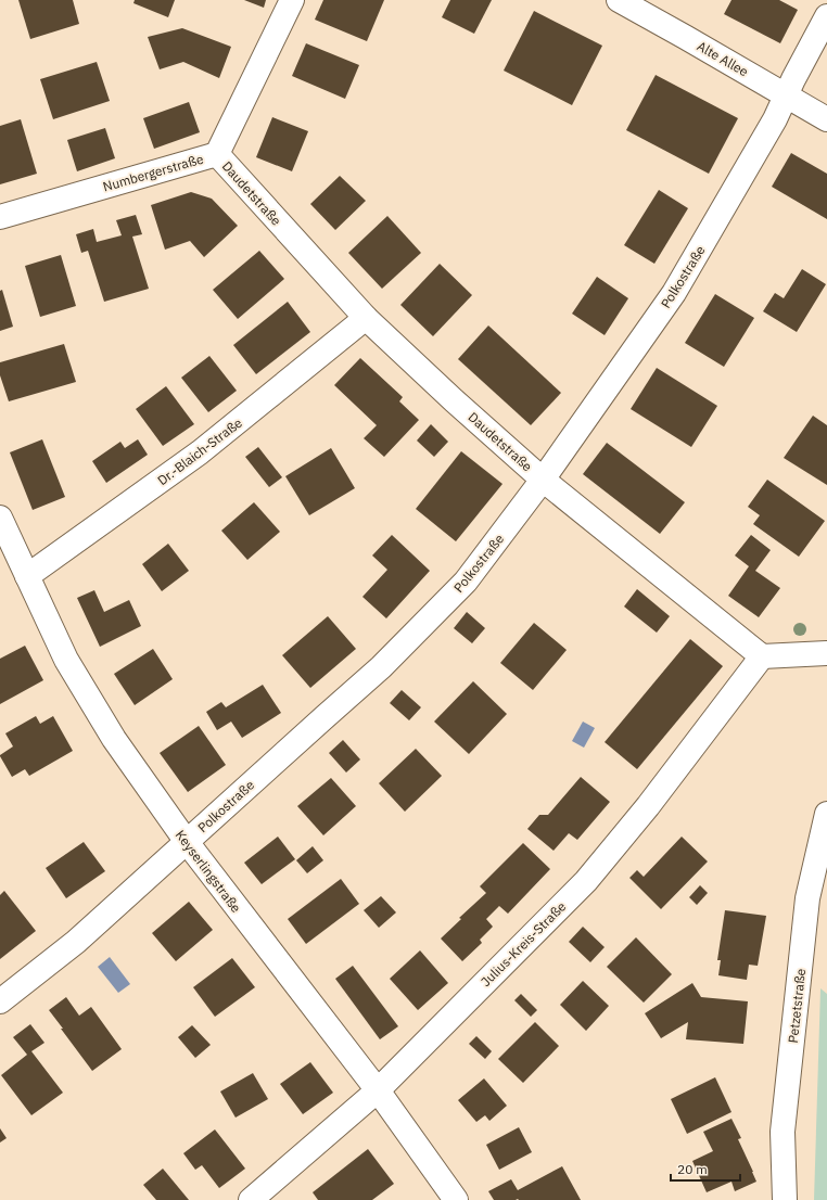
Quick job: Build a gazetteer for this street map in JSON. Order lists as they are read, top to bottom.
{
  "streets": {
    "street": [
      "Alte Allee",
      "Numbergerstraße",
      "Daudetstraße",
      "Polkostraße",
      "Dr.-Blaich-Straße",
      "Keyserlingstraße",
      "Julius-Kreis-Straße",
      "Petzetstraße"
    ]
  },
  "crossings": [
    ["Alte Allee", "Polkostraße"],
    ["Numbergerstraße", "Daudetstraße"],
    ["Daudetstraße", "Polkostraße"],
    ["Daudetstraße", "Dr.-Blaich-Straße"],
    ["Daudetstraße", "Julius-Kreis-Straße"],
    ["Polkostraße", "Keyserlingstraße"],
    ["Dr.-Blaich-Straße", "Keyserlingstraße"],
    ["Keyserlingstraße", "Julius-Kreis-Straße"]
  ],
  "scale_bar": "20 m"
}
